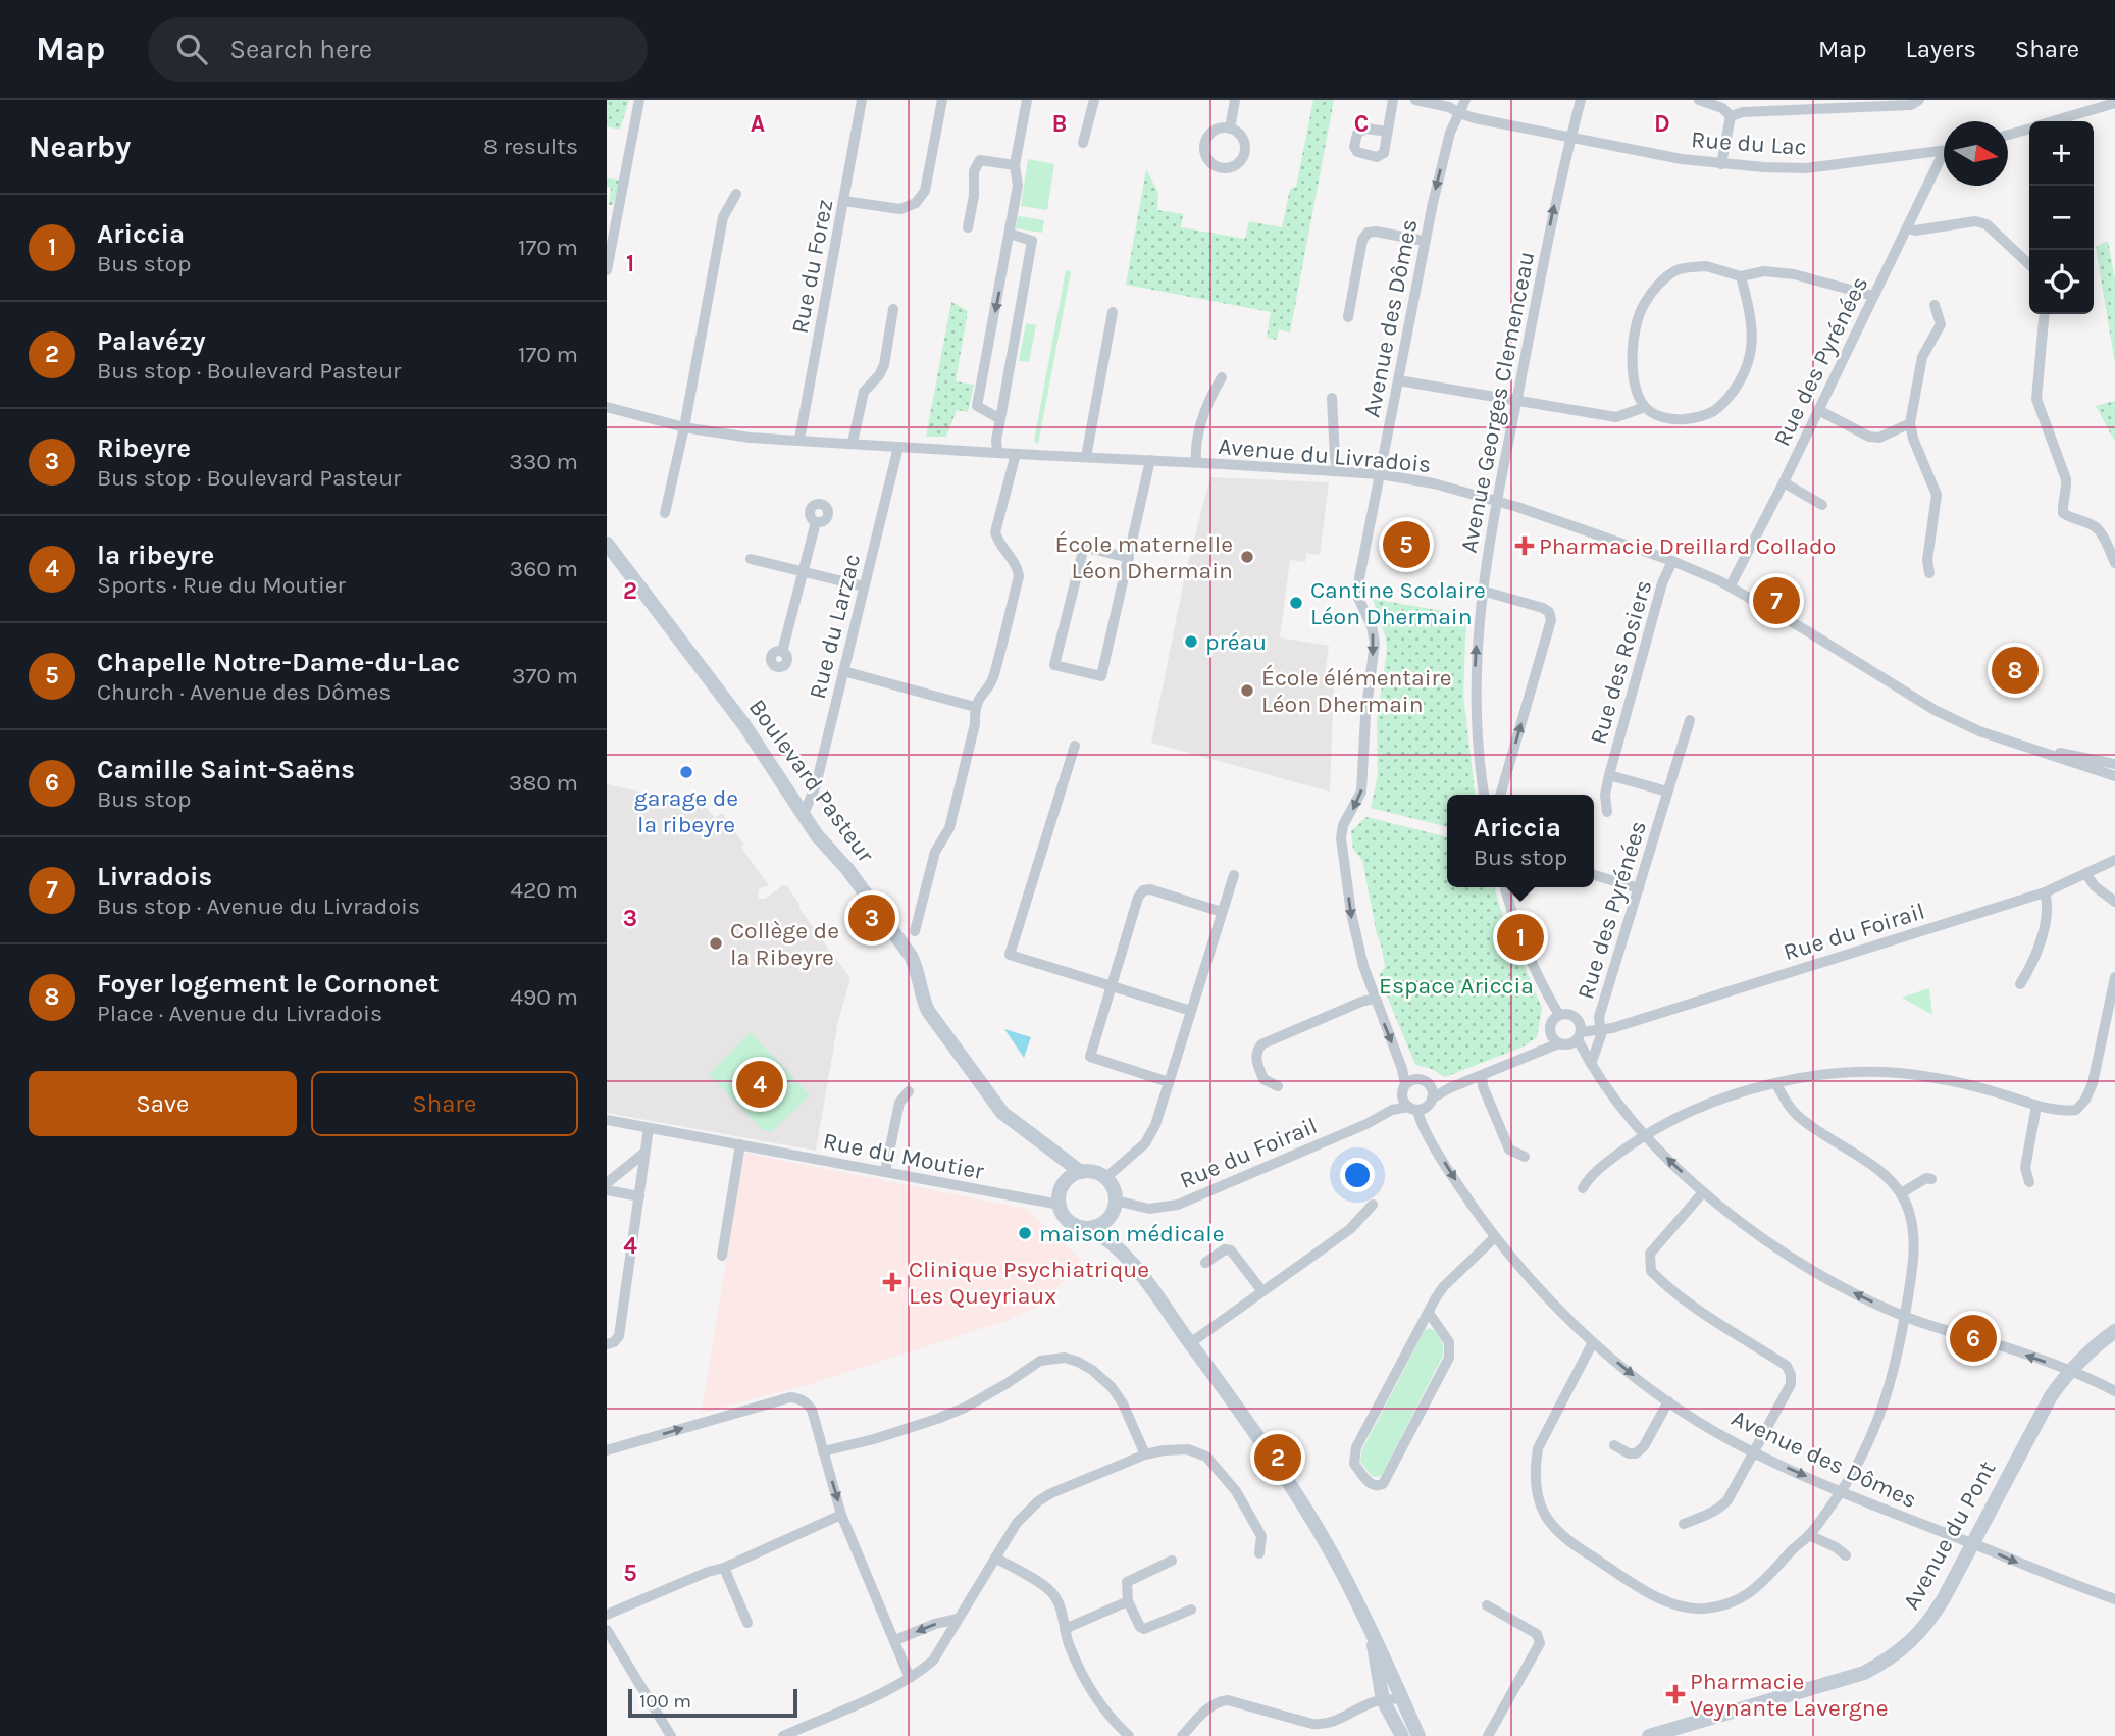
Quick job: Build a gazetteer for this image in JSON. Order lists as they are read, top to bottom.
{
  "streets": {
    "main road": ["Boulevard Pasteur", "Avenue du Pont"],
    "street": [
      "Rue du Lac",
      "Rue du Forez",
      "Avenue des Dômes",
      "Rue des Pyrénées",
      "Avenue Georges Clemenceau",
      "Avenue du Livradois",
      "Rue du Larzac",
      "Rue des Rosiers",
      "Rue du Foirail",
      "Rue du Moutier"
    ]
  },
  "crossings": [
    ["Rue du Lac", "Avenue des Dômes"],
    ["Rue du Lac", "Rue des Pyrénées"],
    ["Rue du Lac", "Avenue Georges Clemenceau"],
    ["Rue du Forez", "Avenue du Livradois"],
    ["Avenue des Dômes", "Avenue du Livradois"],
    ["Avenue des Dômes", "Rue du Foirail"],
    ["Avenue des Dômes", "Avenue du Pont"],
    ["Rue des Pyrénées", "Avenue du Livradois"],
    ["Rue des Pyrénées", "Rue des Rosiers"],
    ["Rue des Pyrénées", "Rue du Foirail"],
    ["Avenue Georges Clemenceau", "Avenue du Livradois"],
    ["Avenue du Livradois", "Rue du Larzac"],
    ["Avenue du Livradois", "Rue des Rosiers"],
    ["Rue du Larzac", "Boulevard Pasteur"],
    ["Boulevard Pasteur", "Rue du Foirail"],
    ["Boulevard Pasteur", "Rue du Moutier"],
    ["Rue du Foirail", "Rue du Moutier"]
  ],
  "one_way": ["Avenue des Dômes", "Avenue Georges Clemenceau"],
  "parks": ["Espace Ariccia"],
  "places": {
    "health": ["Pharmacie Dreillard Collado", "Clinique Psychiatrique Les Queyriaux", "Pharmacie Veynante Lavergne"],
    "other": [
      "École maternelle Léon Dhermain",
      "Cantine Scolaire Léon Dhermain",
      "préau",
      "École élémentaire Léon Dhermain",
      "garage de la ribeyre",
      "Collège de la Ribeyre",
      "maison médicale"
    ]
  },
  "scale_bar": "100 m",
  "north": "right",
  "page": {
    "header": "Map",
    "search": "Search here",
    "nav": ["Map", "Layers", "Share"],
    "heading": ["Nearby", "8 results"],
    "map_buttons": ["+", "−"],
    "list": [
      {
        "mark": "1",
        "name": "Ariccia",
        "note": "Bus stop",
        "value": "170 m"
      },
      {
        "mark": "2",
        "name": "Palavézy",
        "note": "Bus stop · Boulevard Pasteur",
        "value": "170 m"
      },
      {
        "mark": "3",
        "name": "Ribeyre",
        "note": "Bus stop · Boulevard Pasteur",
        "value": "330 m"
      },
      {
        "mark": "4",
        "name": "la ribeyre",
        "note": "Sports · Rue du Moutier",
        "value": "360 m"
      },
      {
        "mark": "5",
        "name": "Chapelle Notre-Dame-du-Lac",
        "note": "Church · Avenue des Dômes",
        "value": "370 m"
      },
      {
        "mark": "6",
        "name": "Camille Saint-Saëns",
        "note": "Bus stop",
        "value": "380 m"
      },
      {
        "mark": "7",
        "name": "Livradois",
        "note": "Bus stop · Avenue du Livradois",
        "value": "420 m"
      },
      {
        "mark": "8",
        "name": "Foyer logement le Cornonet",
        "note": "Place · Avenue du Livradois",
        "value": "490 m"
      }
    ],
    "pins": [
      "5",
      "7",
      "8",
      "3",
      "1",
      "4",
      "6",
      "2"
    ],
    "popup": ["Ariccia", "Bus stop"],
    "buttons": ["Save", "Share"],
    "scale": "100 m"
  },
  "grid": {
    "columns": [
      "A",
      "B",
      "C",
      "D"
    ],
    "rows": [
      "1",
      "2",
      "3",
      "4",
      "5"
    ]
  }
}
